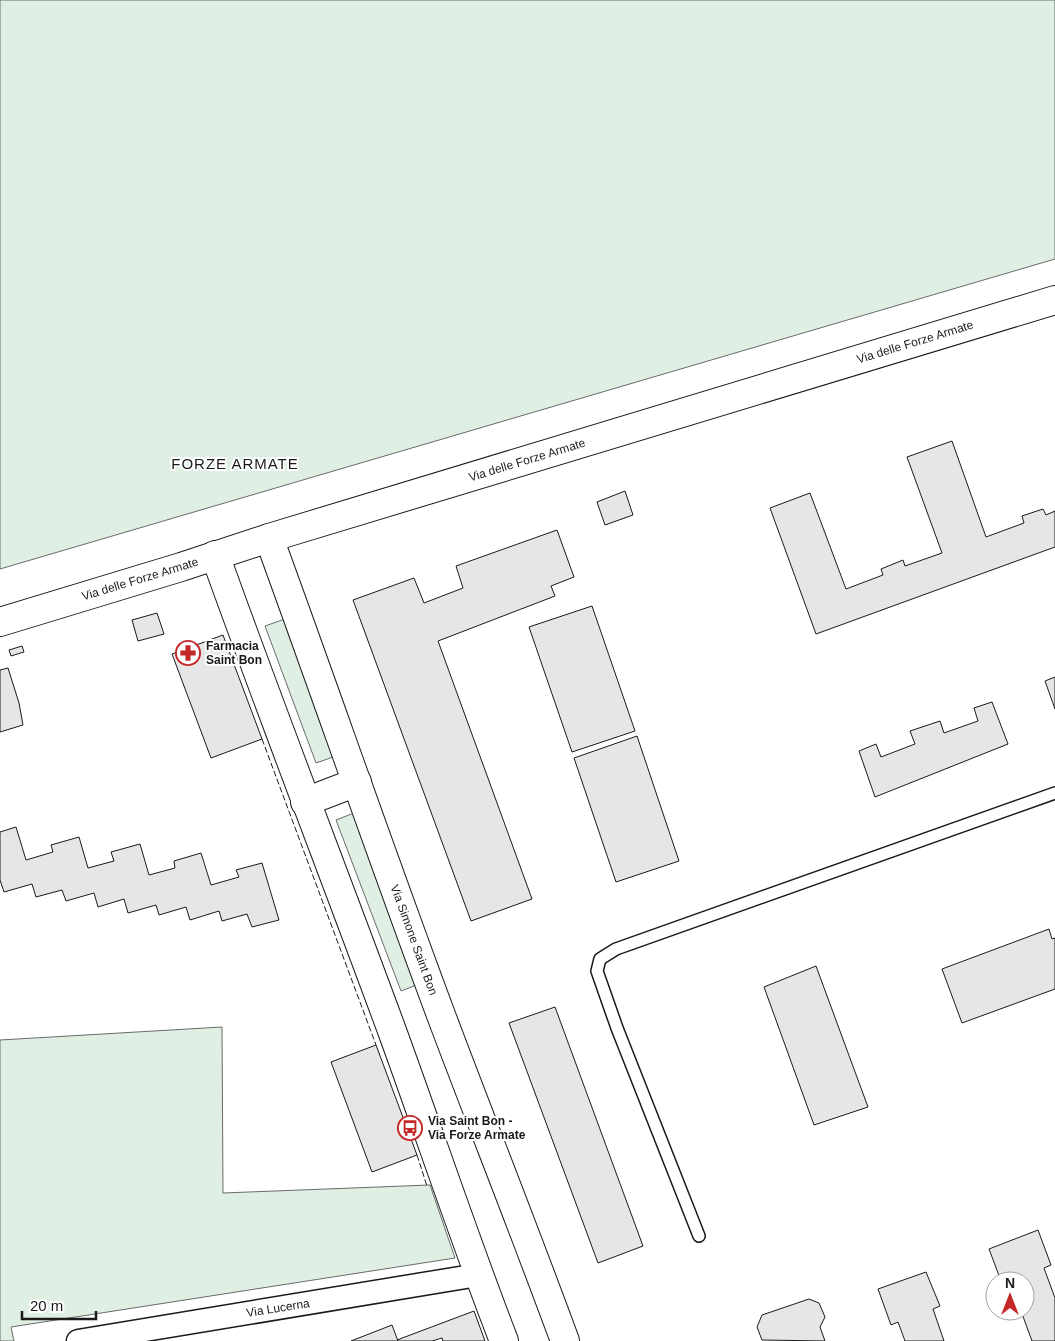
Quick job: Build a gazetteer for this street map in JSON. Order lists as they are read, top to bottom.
{
  "streets": {
    "street": ["Via delle Forze Armate", "Via Simone Saint Bon", "Via Lucerna"]
  },
  "crossings": [
    ["Via delle Forze Armate", "Via Simone Saint Bon"]
  ],
  "districts": ["FORZE ARMATE"],
  "places": {
    "pharmacy": ["Farmacia Saint Bon"],
    "bus stop": ["Via Saint Bon - Via Forze Armate"]
  },
  "scale_bar": "20 m",
  "north": "top"
}
